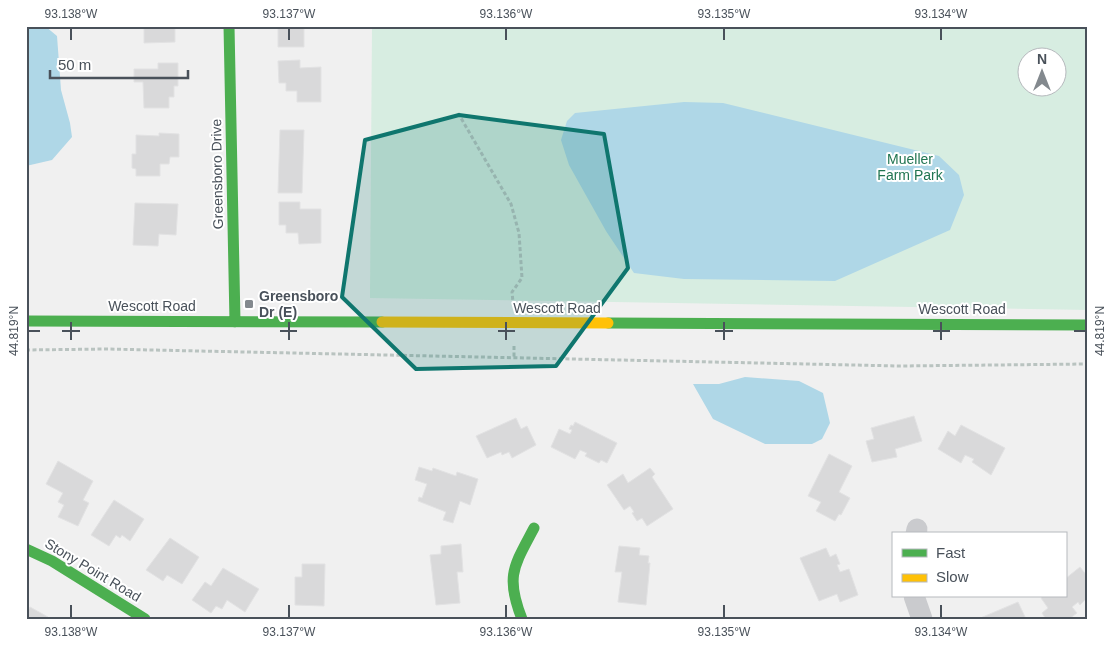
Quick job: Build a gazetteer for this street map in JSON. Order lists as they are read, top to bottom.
{
  "streets": {
    "street": ["Greensboro Drive", "Wescott Road", "Stony Point Road"]
  },
  "crossings": [
    ["Greensboro Drive", "Wescott Road"]
  ],
  "parks": ["Mueller Farm Park"],
  "places": {
    "transit": ["Greensboro Dr (E)"]
  },
  "legend": ["Fast", "Slow"],
  "scale_bar": "50 m",
  "north": "top",
  "coordinates": [
    "93.138°W",
    "93.137°W",
    "93.136°W",
    "93.135°W",
    "93.134°W",
    "44.819°N"
  ]
}
